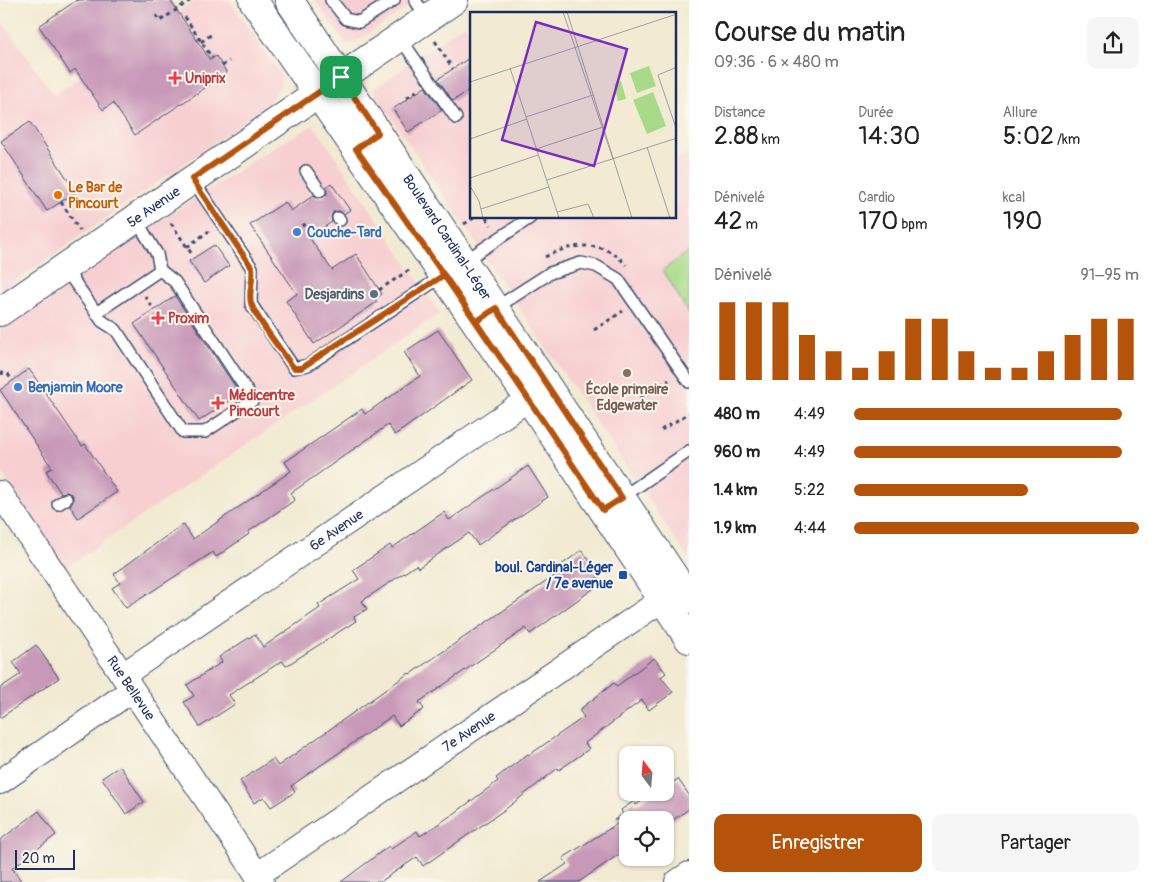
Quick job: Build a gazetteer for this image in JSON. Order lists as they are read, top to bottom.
{
  "streets": {
    "street": [
      "5e Avenue",
      "Boulevard Cardinal-Léger",
      "6e Avenue",
      "Rue Bellevue",
      "7e Avenue"
    ]
  },
  "crossings": [
    ["5e Avenue", "Boulevard Cardinal-Léger"],
    ["Boulevard Cardinal-Léger", "6e Avenue"],
    ["Boulevard Cardinal-Léger", "7e Avenue"],
    ["6e Avenue", "Rue Bellevue"],
    ["Rue Bellevue", "7e Avenue"]
  ],
  "places": {
    "health": ["Uniprix", "Proxim", "Médicentre Pincourt"],
    "other": [
      "Le Bar de Pincourt",
      "Couche-Tard",
      "Desjardins",
      "École primaire Edgewater",
      "Benjamin Moore"
    ],
    "transit": ["boul. Cardinal-Léger / 7e avenue"]
  },
  "scale_bar": "20 m",
  "north": "top",
  "page": {
    "heading": ["Course du matin", "09:36 · 6 × 480 m"],
    "stats": [
      ["Distance", "2.88 km"],
      ["Durée", "14:30"],
      ["Allure", "5:02 /km"],
      ["Dénivelé", "42 m"],
      ["Cardio", "170 bpm"],
      ["kcal", "190"]
    ],
    "chart": ["Dénivelé", "91–95 m"],
    "list": [
      {
        "name": "480 m",
        "note": "4:49"
      },
      {
        "name": "960 m",
        "note": "4:49"
      },
      {
        "name": "1.4 km",
        "note": "5:22"
      },
      {
        "name": "1.9 km",
        "note": "4:44"
      }
    ],
    "buttons": ["Enregistrer", "Partager"],
    "scale": "20 m"
  }
}
